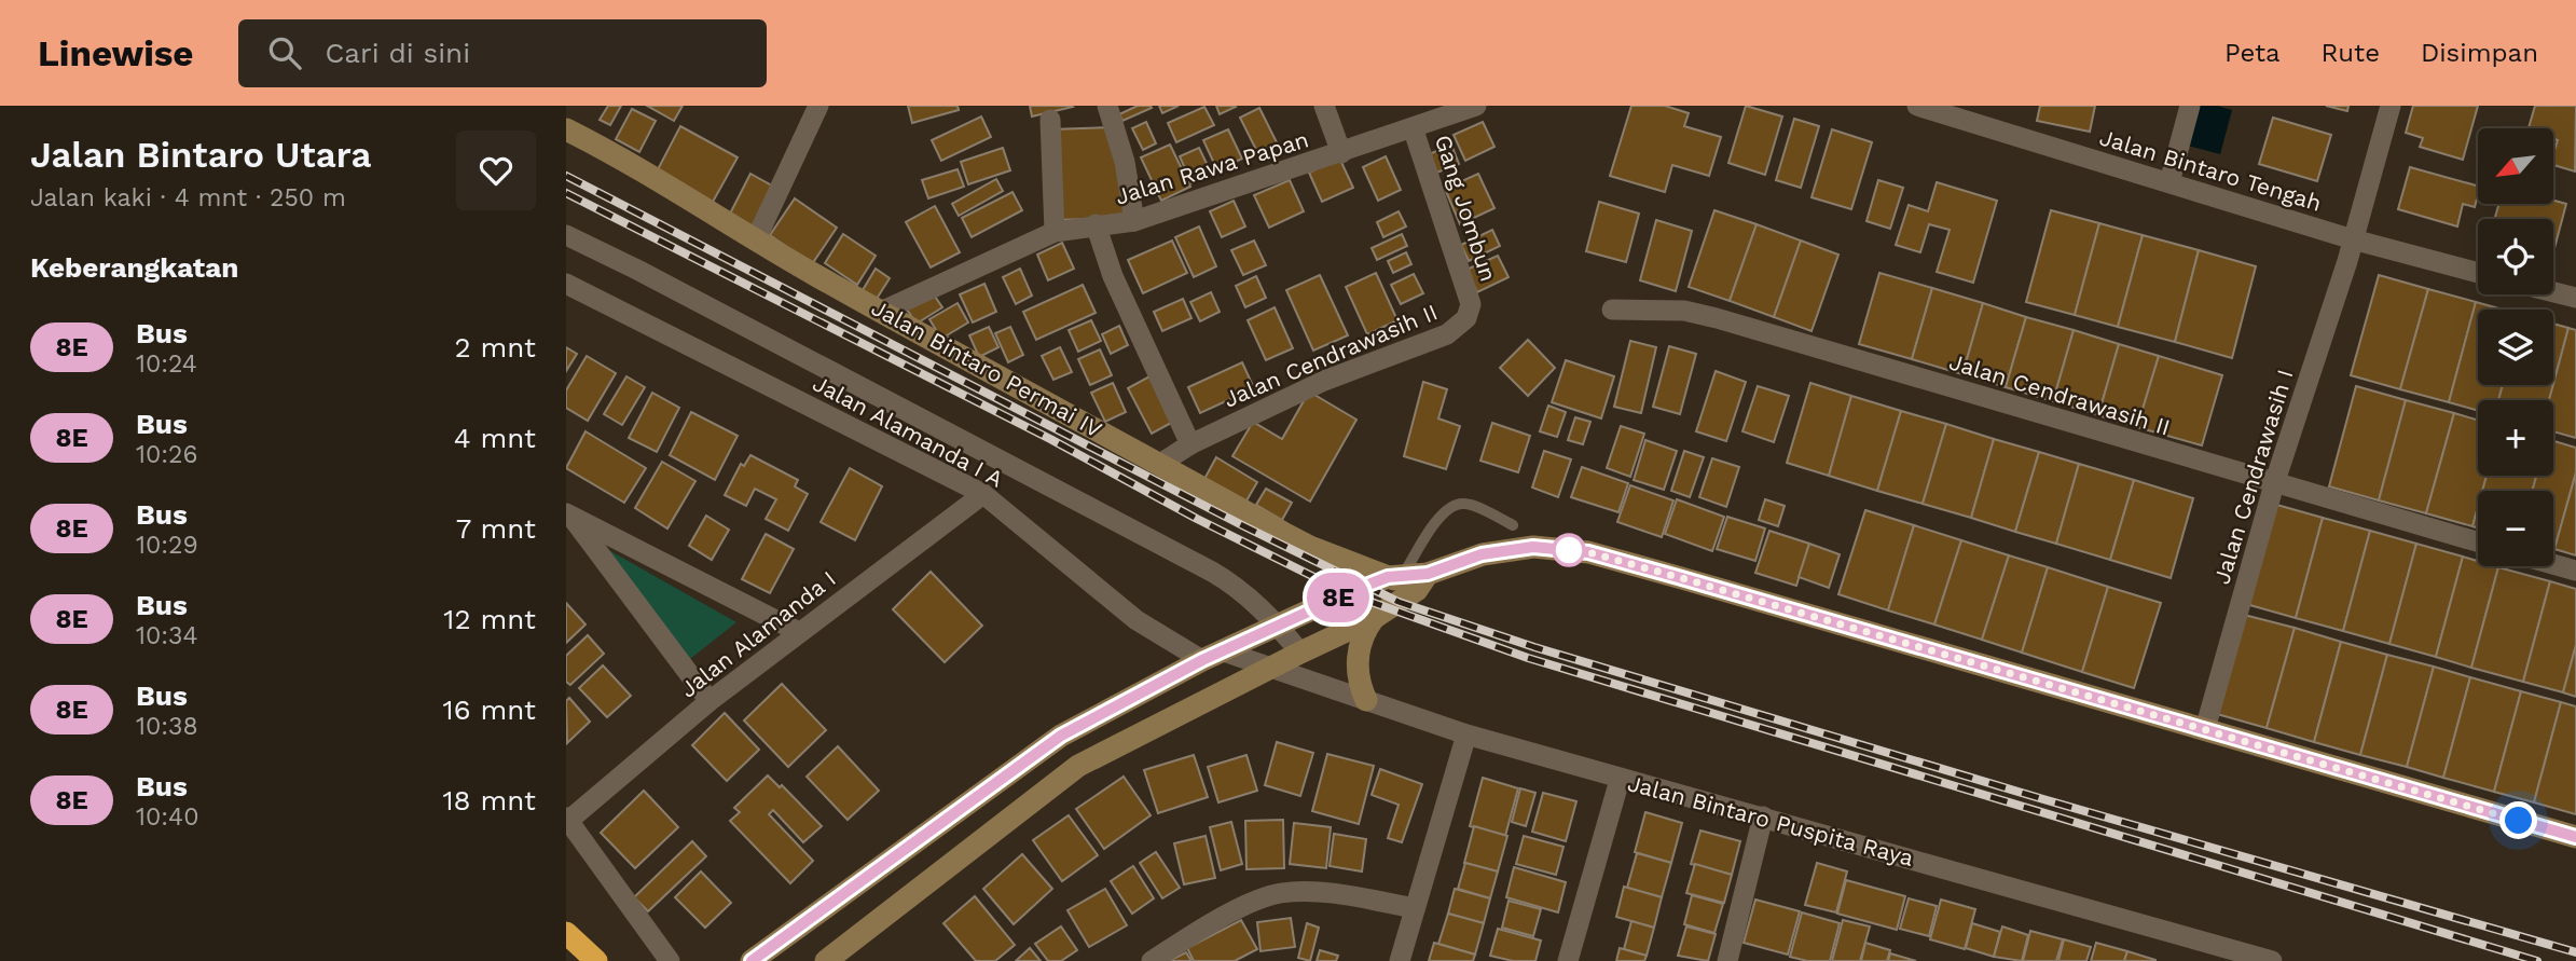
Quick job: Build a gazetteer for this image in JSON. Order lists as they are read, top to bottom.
{
  "streets": {
    "main road": ["Jalan Bintaro Permai IV"],
    "street": [
      "Jalan Rawa Papan",
      "Jalan Bintaro Tengah",
      "Gang Jombun",
      "Jalan Cendrawasih II",
      "Jalan Alamanda I A",
      "Jalan Cendrawasih I",
      "Jalan Alamanda I",
      "Jalan Bintaro Puspita Raya"
    ]
  },
  "crossings": [
    ["Jalan Rawa Papan", "Gang Jombun"],
    ["Jalan Rawa Papan", "Jalan Bintaro Permai IV"],
    ["Jalan Bintaro Tengah", "Jalan Cendrawasih I"],
    ["Gang Jombun", "Jalan Cendrawasih II"],
    ["Jalan Cendrawasih II", "Jalan Bintaro Permai IV"],
    ["Jalan Cendrawasih II", "Jalan Cendrawasih I"],
    ["Jalan Alamanda I A", "Jalan Alamanda I"]
  ],
  "lines": ["bus line 8E"],
  "north": "bottom left",
  "page": {
    "header": "Linewise",
    "search": "Cari di sini",
    "nav": ["Peta", "Rute", "Disimpan"],
    "heading": [
      ["Jalan Bintaro Utara", "Jalan kaki · 4 mnt · 250 m"],
      "Keberangkatan"
    ],
    "on_map": "8E",
    "map_buttons": ["+", "−"],
    "list": [
      {
        "mark": "8E",
        "name": "Bus",
        "note": "10:24",
        "value": "2 mnt"
      },
      {
        "mark": "8E",
        "name": "Bus",
        "note": "10:26",
        "value": "4 mnt"
      },
      {
        "mark": "8E",
        "name": "Bus",
        "note": "10:29",
        "value": "7 mnt"
      },
      {
        "mark": "8E",
        "name": "Bus",
        "note": "10:34",
        "value": "12 mnt"
      },
      {
        "mark": "8E",
        "name": "Bus",
        "note": "10:38",
        "value": "16 mnt"
      },
      {
        "mark": "8E",
        "name": "Bus",
        "note": "10:40",
        "value": "18 mnt"
      }
    ]
  }
}
